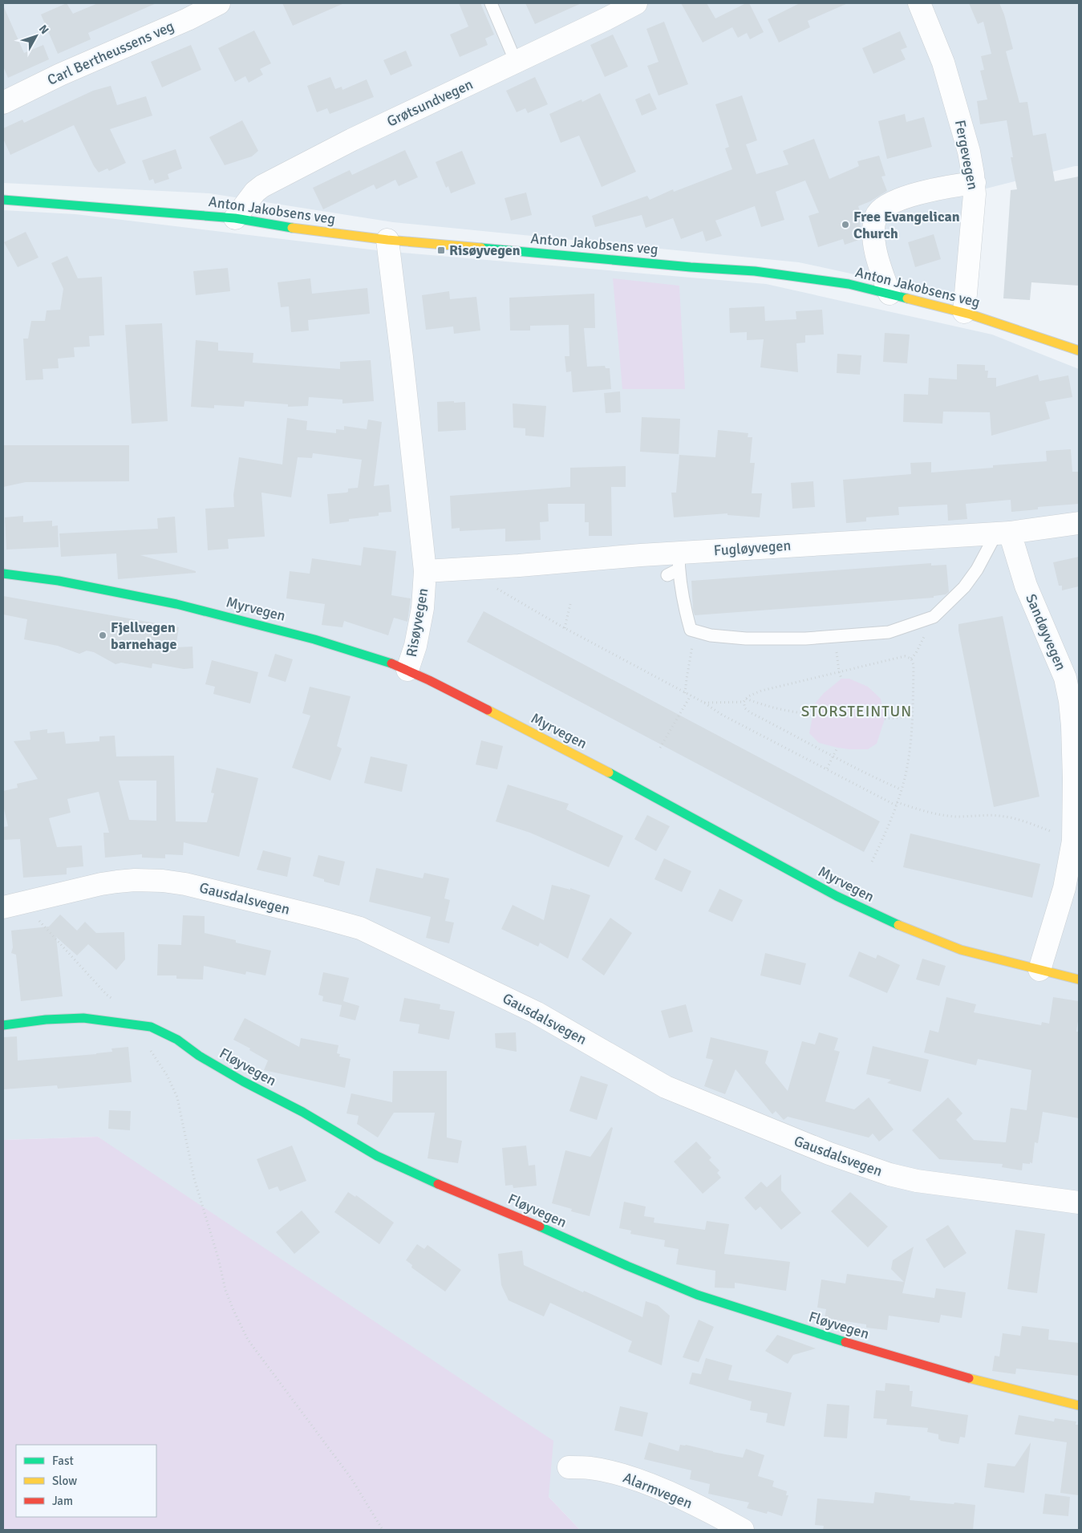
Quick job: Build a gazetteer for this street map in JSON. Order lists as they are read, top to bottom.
{
  "streets": {
    "street": [
      "Carl Bertheussens veg",
      "Grøtsundvegen",
      "Fergevegen",
      "Anton Jakobsens veg",
      "Fugløyvegen",
      "Myrvegen",
      "Risøyvegen",
      "Sandøyvegen",
      "Gausdalsvegen",
      "Fløyvegen",
      "Alarmvegen"
    ]
  },
  "crossings": [
    ["Grøtsundvegen", "Anton Jakobsens veg"],
    ["Fergevegen", "Anton Jakobsens veg"],
    ["Anton Jakobsens veg", "Risøyvegen"],
    ["Fugløyvegen", "Risøyvegen"],
    ["Fugløyvegen", "Sandøyvegen"],
    ["Myrvegen", "Risøyvegen"],
    ["Myrvegen", "Sandøyvegen"]
  ],
  "districts": ["STORSTEINTUN"],
  "places": {
    "other": ["Free Evangelican Church", "Fjellvegen barnehage"],
    "transit": ["Risøyvegen"]
  },
  "legend": ["Fast", "Slow", "Jam"],
  "north": "top right"
}
